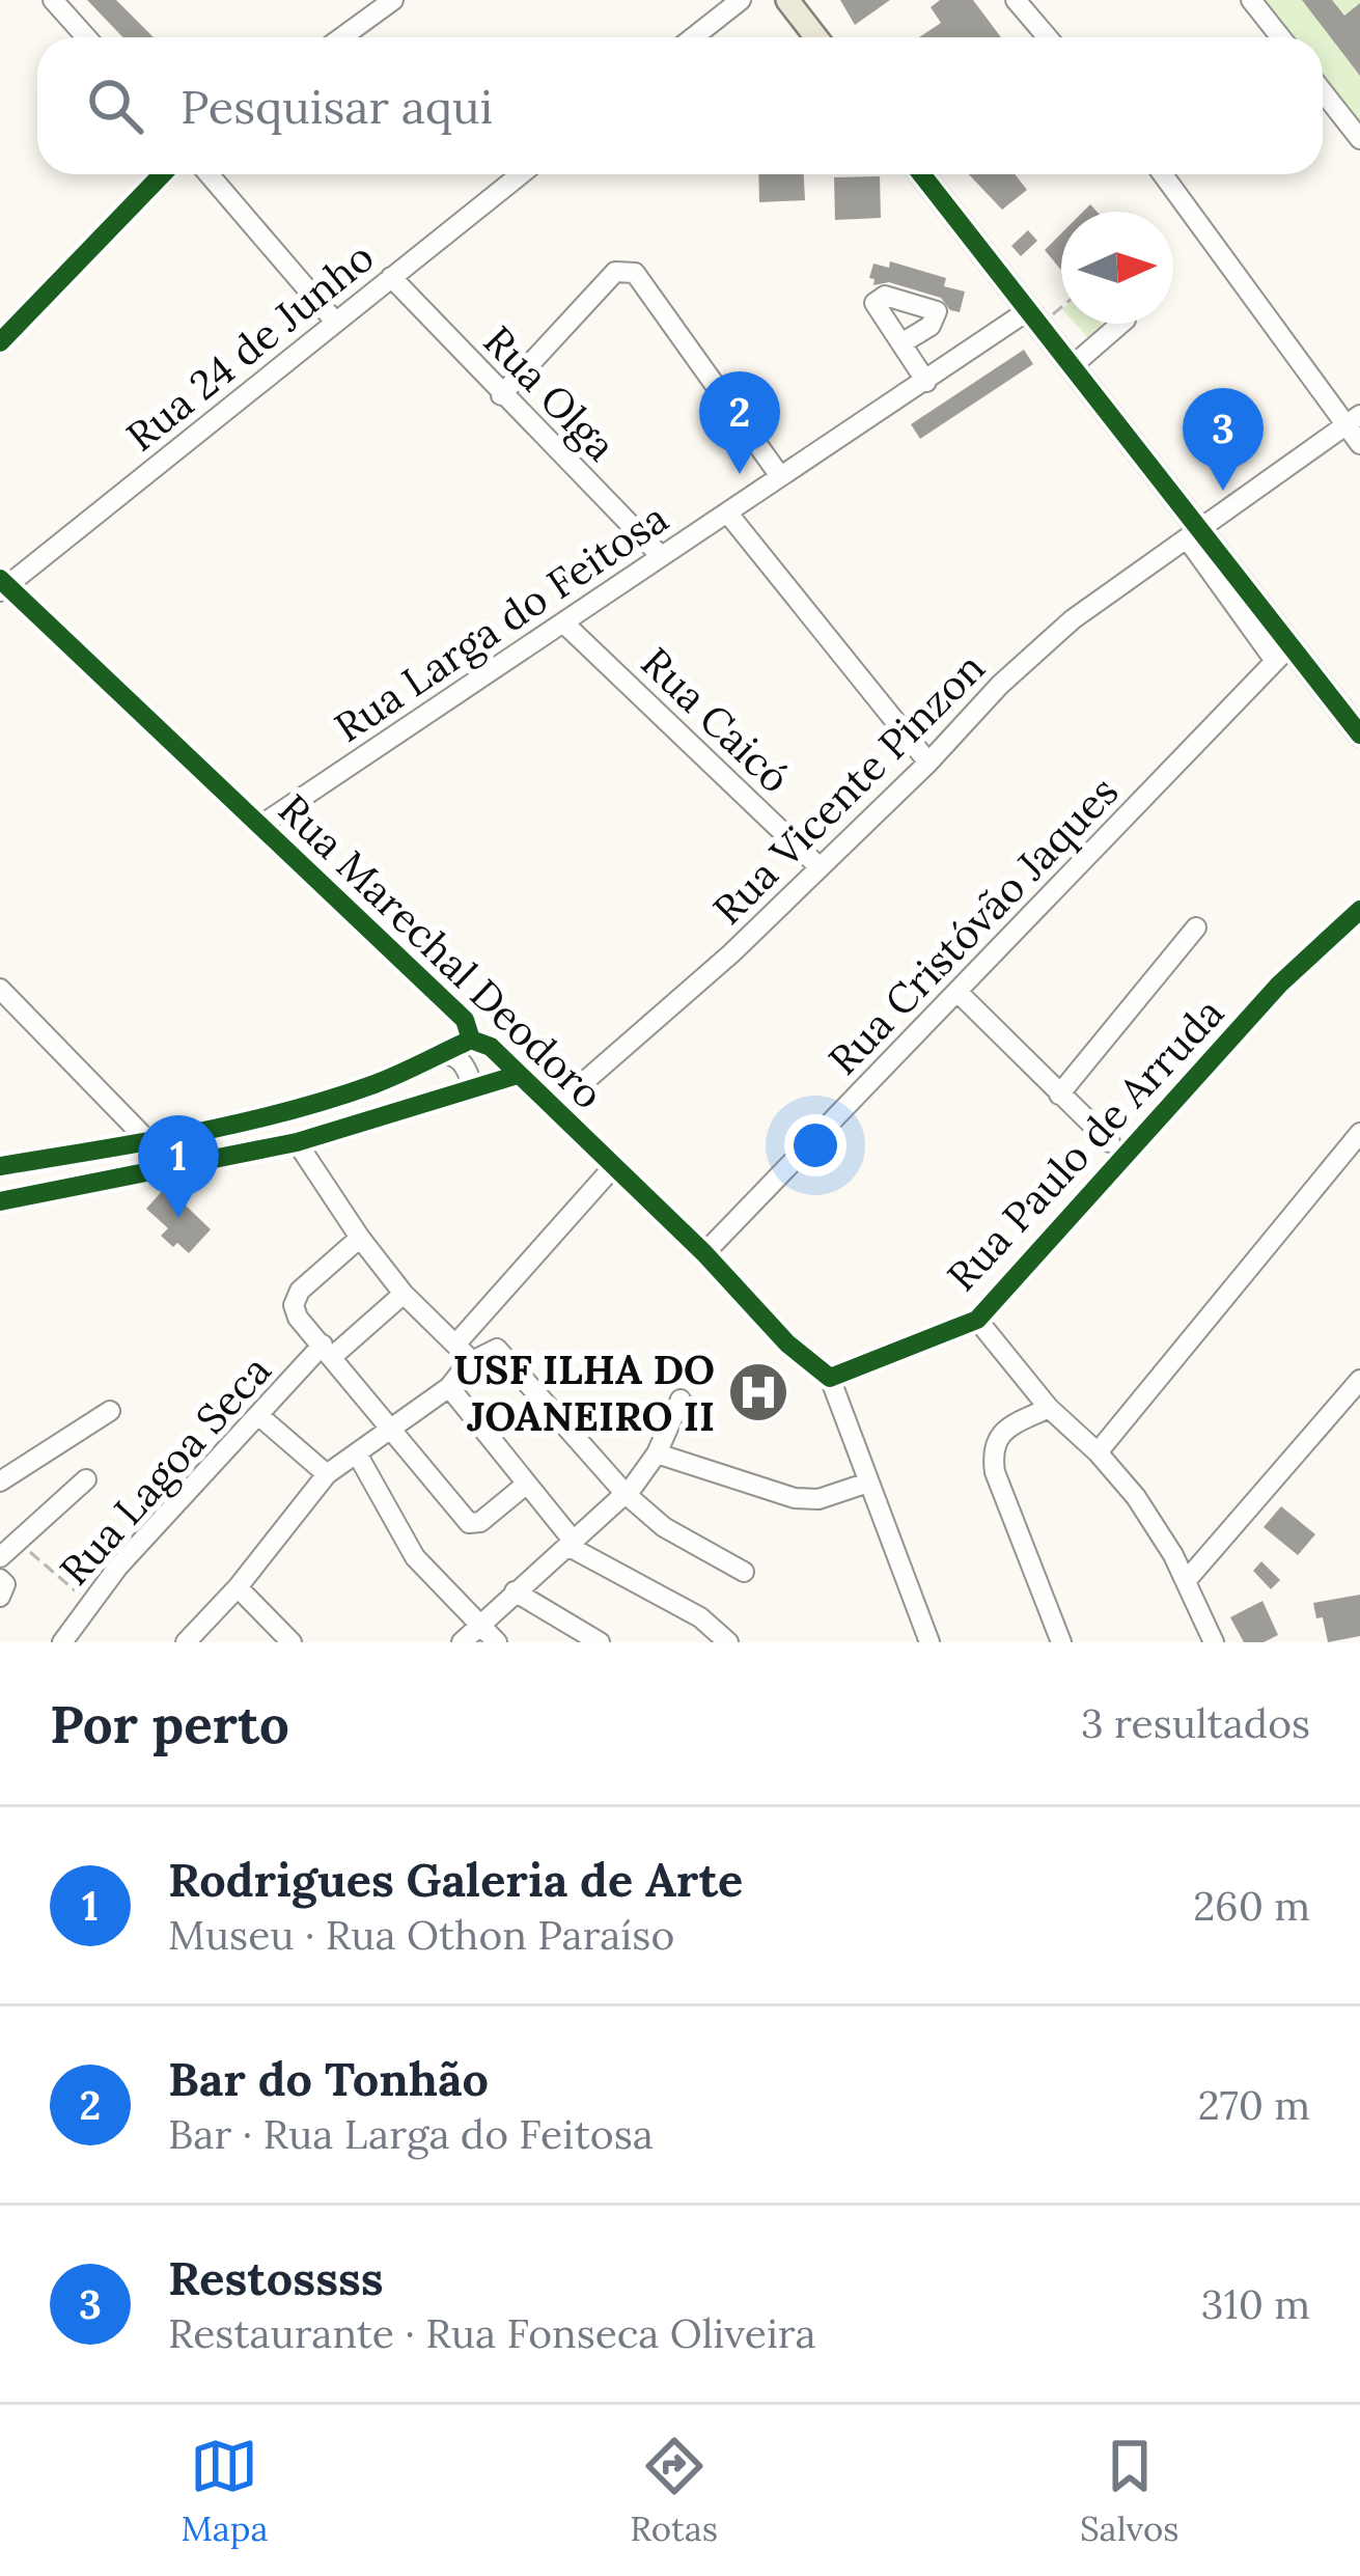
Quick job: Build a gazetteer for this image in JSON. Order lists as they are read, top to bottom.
{
  "streets": {
    "street": [
      "Rua 24 de Junho",
      "Rua Olga",
      "Rua Larga do Feitosa",
      "Rua Caicó",
      "Rua Vicente Pinzon",
      "Rua Cristóvão Jaques",
      "Rua Marechal Deodoro",
      "Rua Paulo de Arruda",
      "Rua Lagoa Seca"
    ]
  },
  "crossings": [
    ["Rua 24 de Junho", "Rua Olga"],
    ["Rua 24 de Junho", "Rua Marechal Deodoro"],
    ["Rua Olga", "Rua Larga do Feitosa"],
    ["Rua Larga do Feitosa", "Rua Caicó"],
    ["Rua Larga do Feitosa", "Rua Marechal Deodoro"],
    ["Rua Caicó", "Rua Vicente Pinzon"],
    ["Rua Vicente Pinzon", "Rua Marechal Deodoro"],
    ["Rua Cristóvão Jaques", "Rua Marechal Deodoro"],
    ["Rua Marechal Deodoro", "Rua Paulo de Arruda"]
  ],
  "places": {
    "hospital": ["USF ILHA DO JOANEIRO II"]
  },
  "north": "right",
  "page": {
    "search": "Pesquisar aqui",
    "pins": ["2", "3", "1"],
    "heading": ["Por perto", "3 resultados"],
    "list": [
      {
        "mark": "1",
        "name": "Rodrigues Galeria de Arte",
        "note": "Museu · Rua Othon Paraíso",
        "value": "260 m"
      },
      {
        "mark": "2",
        "name": "Bar do Tonhão",
        "note": "Bar · Rua Larga do Feitosa",
        "value": "270 m"
      },
      {
        "mark": "3",
        "name": "Restossss",
        "note": "Restaurante · Rua Fonseca Oliveira",
        "value": "310 m"
      }
    ],
    "nav": ["Mapa", "Rotas", "Salvos"]
  }
}
